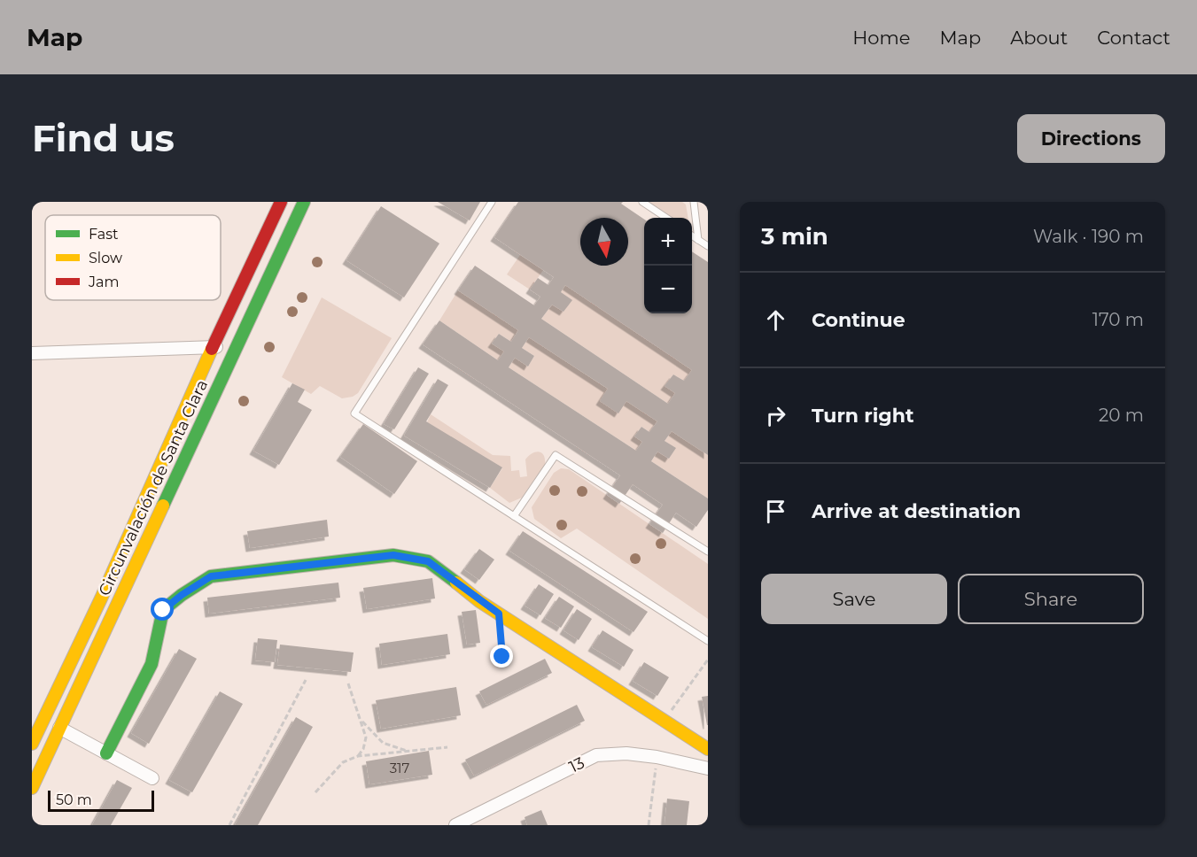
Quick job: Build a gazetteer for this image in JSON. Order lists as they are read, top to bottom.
{
  "streets": {
    "main road": ["Circunvalación de Santa Clara"],
    "street": ["13"]
  },
  "house_numbers": ["317"],
  "legend": ["Fast", "Slow", "Jam"],
  "scale_bar": "50 m",
  "north": "bottom",
  "page": {
    "header": "Map",
    "nav": [
      "Home",
      "Map",
      "About",
      "Contact"
    ],
    "buttons": [
      "Directions",
      ["Save", "Share"]
    ],
    "title": "Find us",
    "heading": ["3 min", "Walk · 190 m"],
    "map_buttons": ["+", "−"],
    "list": [
      ["Continue", "170 m"],
      ["Turn right", "20 m"],
      "Arrive at destination"
    ],
    "scale": "50 m"
  }
}
